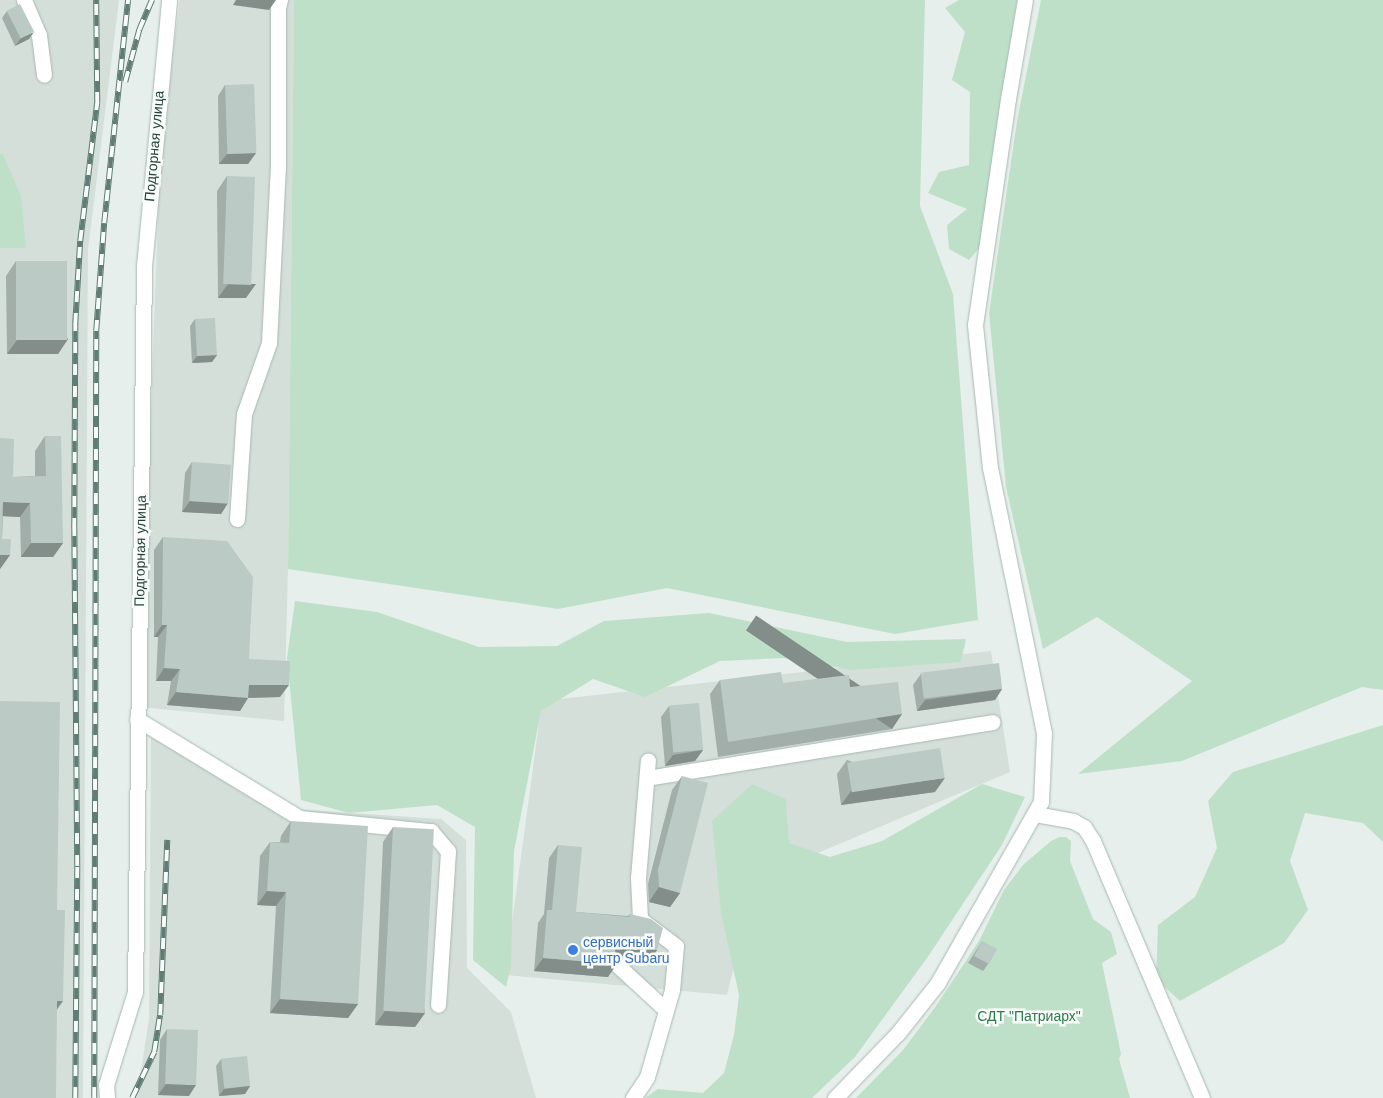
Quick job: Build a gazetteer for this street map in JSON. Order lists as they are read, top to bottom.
{
  "streets": {
    "street": ["Подгорная улица"]
  },
  "parks": ["СДТ \"Патриарх\""],
  "places": ["сервисный центр Subaru"]
}
